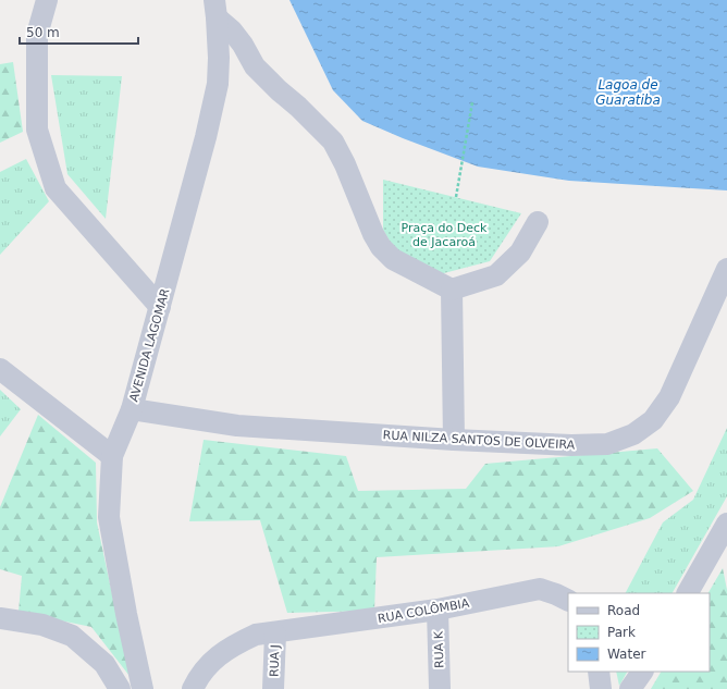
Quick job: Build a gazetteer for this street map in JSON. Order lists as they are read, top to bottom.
{
  "streets": {
    "street": [
      "AVENIDA LAGOMAR",
      "RUA NILZA SANTOS DE OLVEIRA",
      "RUA COLÔMBIA",
      "RUA K",
      "RUA J"
    ]
  },
  "crossings": [
    ["AVENIDA LAGOMAR", "RUA NILZA SANTOS DE OLVEIRA"],
    ["RUA COLÔMBIA", "RUA K"],
    ["RUA COLÔMBIA", "RUA J"]
  ],
  "water": ["Lagoa de Guaratiba"],
  "parks": ["Praça do Deck de Jacaroá"],
  "legend": ["Road", "Park", "Water"],
  "scale_bar": "50 m"
}
